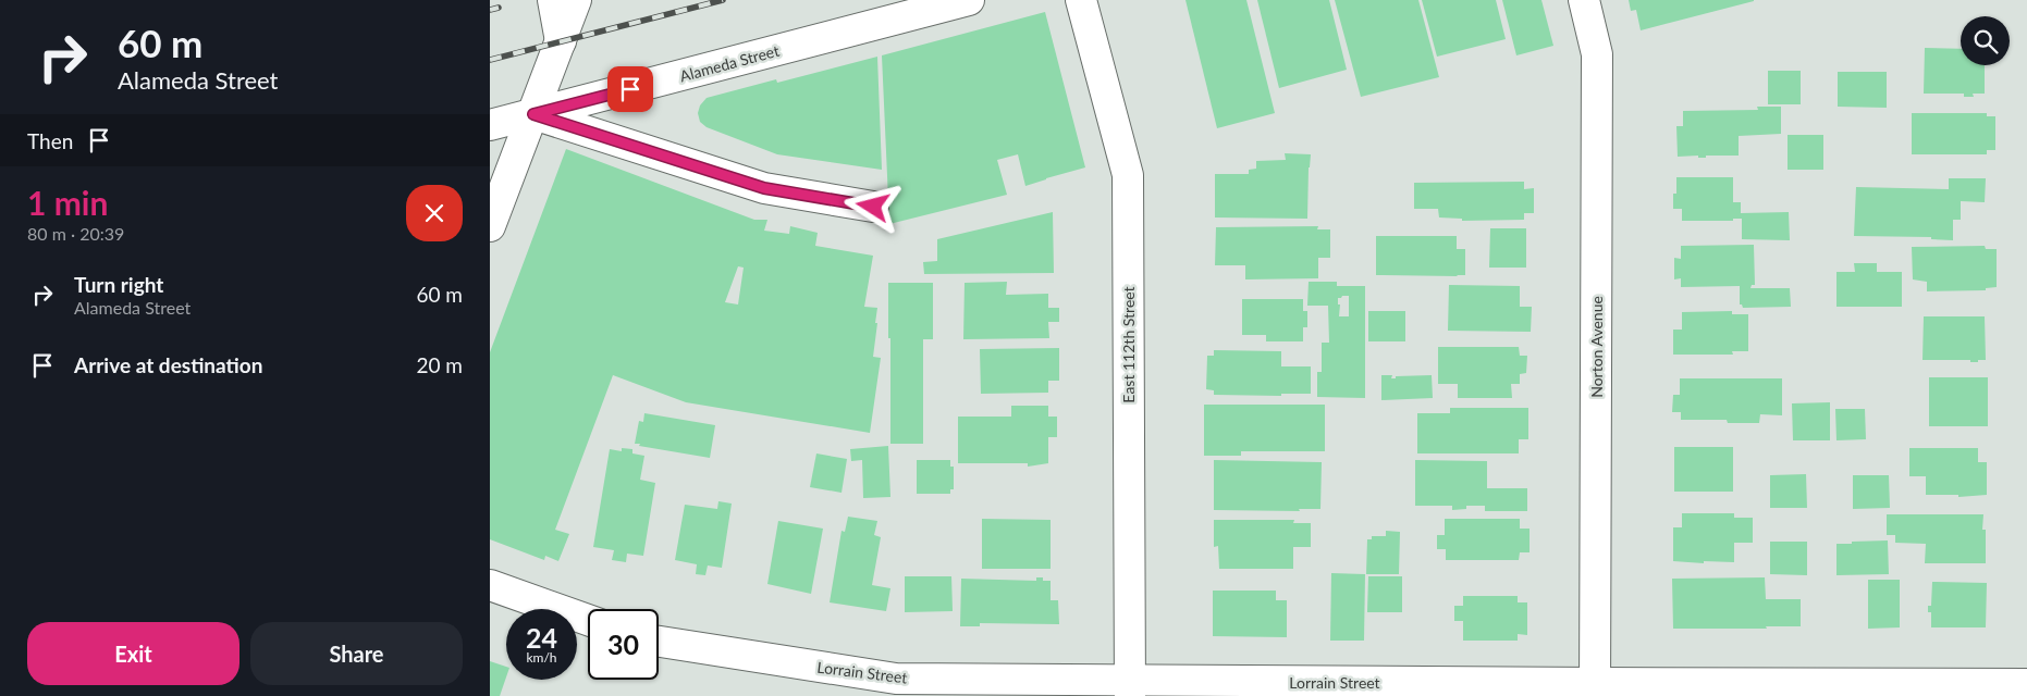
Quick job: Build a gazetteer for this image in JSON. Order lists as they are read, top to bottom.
{
  "streets": {
    "street": [
      "Alameda Street",
      "East 112th Street",
      "Norton Avenue",
      "Lorrain Street"
    ]
  },
  "crossings": [
    ["East 112th Street", "Lorrain Street"],
    ["Norton Avenue", "Lorrain Street"]
  ],
  "page": {
    "turn": ["60 m", "Alameda Street"],
    "then": "Then",
    "heading": ["1 min", "80 m · 20:39"],
    "list": [
      {
        "name": "Turn right",
        "note": "Alameda Street",
        "value": "60 m"
      },
      {
        "name": "Arrive at destination",
        "value": "20 m"
      }
    ],
    "speed": "24 km/h",
    "limit": "30",
    "buttons": ["Exit", "Share"]
  }
}
